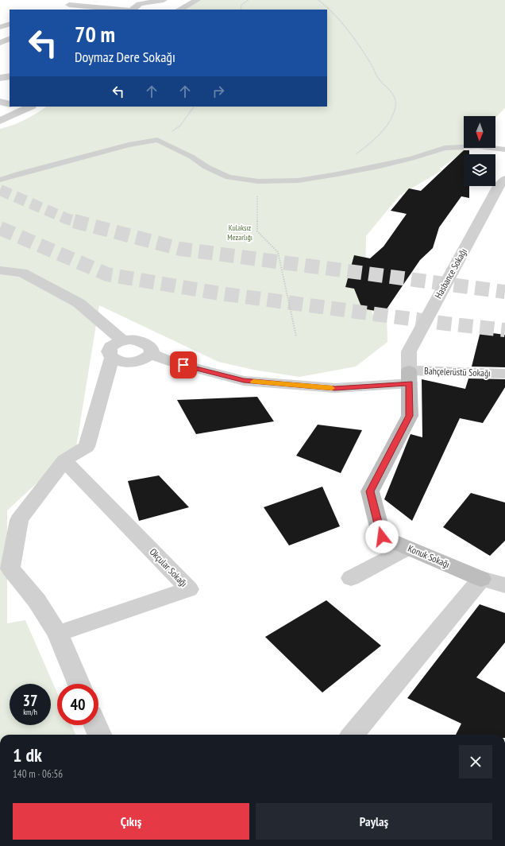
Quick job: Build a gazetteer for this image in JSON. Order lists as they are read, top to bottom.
{
  "streets": {
    "street": [
      "Hasbance Sokağı",
      "Bahçelerüstü Sokağı",
      "Konuk Sokağı",
      "Okçular Sokağı"
    ]
  },
  "crossings": [
    ["Hasbance Sokağı", "Bahçelerüstü Sokağı"],
    ["Hasbance Sokağı", "Konuk Sokağı"],
    ["Bahçelerüstü Sokağı", "Konuk Sokağı"]
  ],
  "parks": ["Kulaksız Mezarlığı"],
  "north": "bottom",
  "page": {
    "turn": ["70 m", "Doymaz Dere Sokağı"],
    "speed": "37 km/h",
    "limit": "40",
    "heading": ["1 dk", "140 m · 06:56"],
    "buttons": ["Çıkış", "Paylaş"]
  }
}
